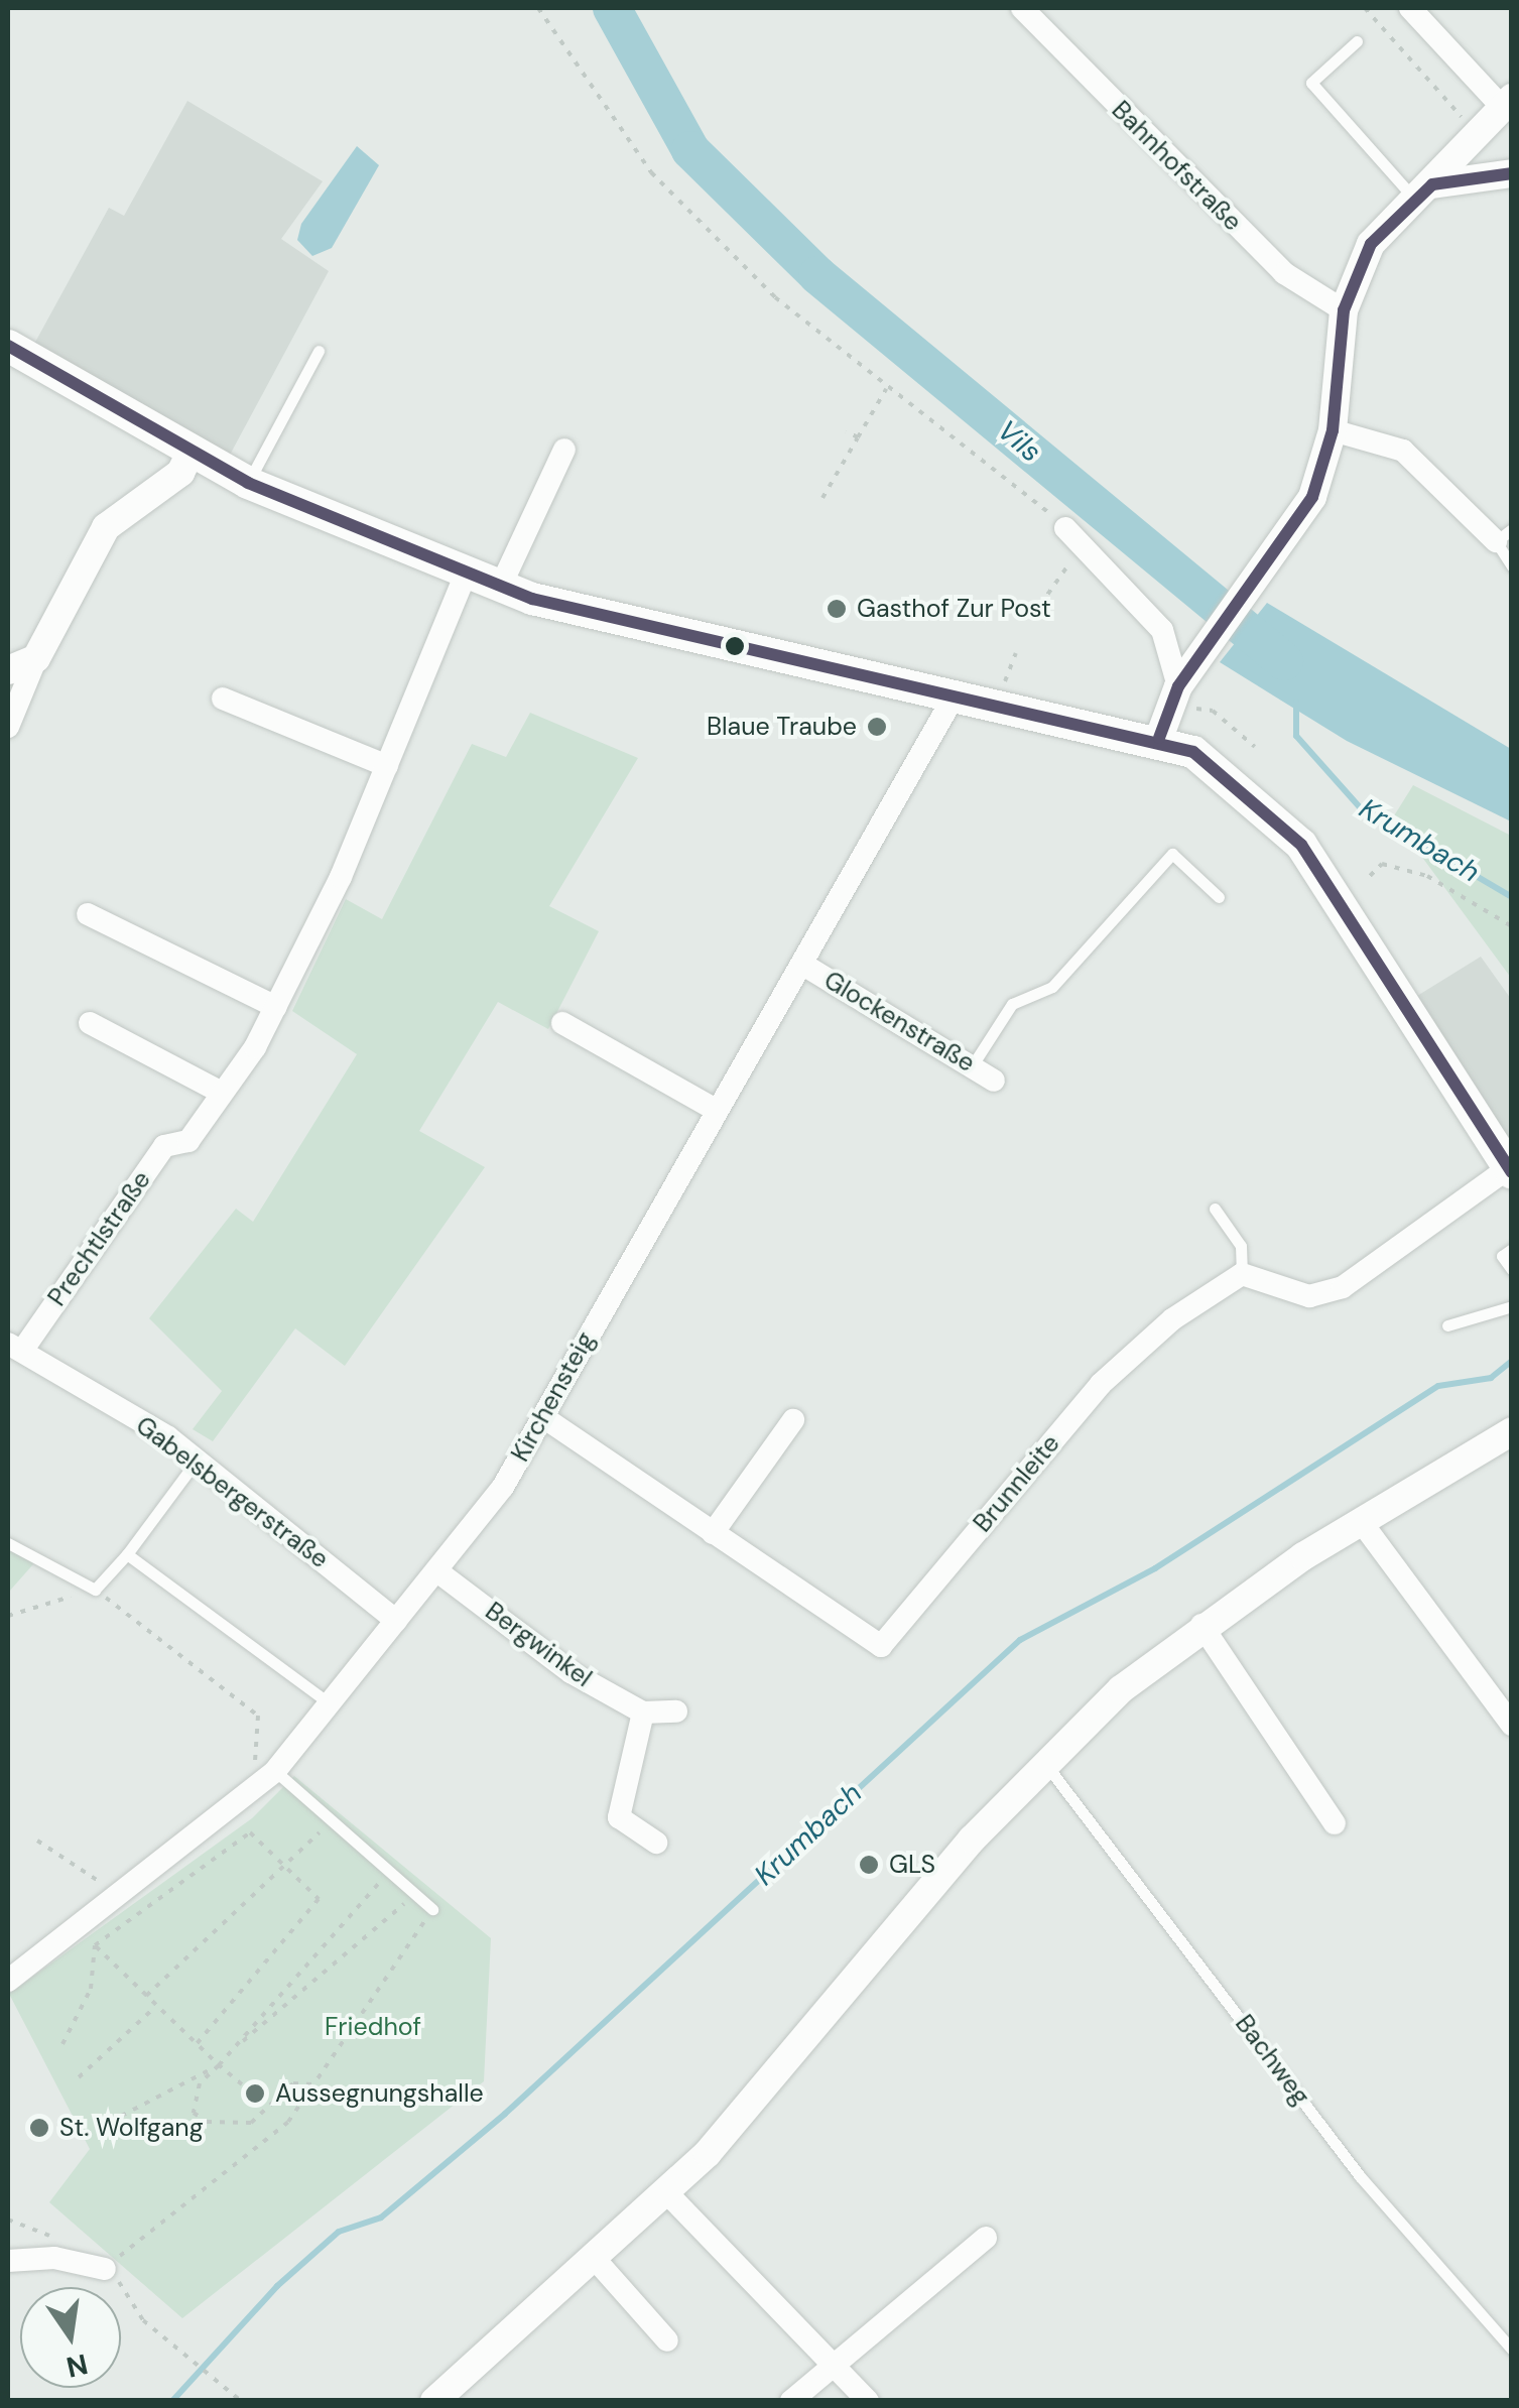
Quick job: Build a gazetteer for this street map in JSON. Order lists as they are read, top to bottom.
{
  "streets": {
    "street": [
      "Bahnhofstraße",
      "Glockenstraße",
      "Prechtlstraße",
      "Kirchensteig",
      "Brunnleite",
      "Gabelsbergerstraße",
      "Bergwinkel"
    ],
    "lane": ["Bachweg"]
  },
  "crossings": [
    ["Glockenstraße", "Kirchensteig"],
    ["Prechtlstraße", "Gabelsbergerstraße"],
    ["Kirchensteig", "Brunnleite"],
    ["Kirchensteig", "Gabelsbergerstraße"],
    ["Kirchensteig", "Bergwinkel"]
  ],
  "water": ["Vils", "Krumbach"],
  "parks": ["Friedhof"],
  "places": [
    "Gasthof Zur Post",
    "Blaue Traube",
    "GLS",
    "Aussegnungshalle",
    "St. Wolfgang"
  ],
  "north": "bottom"
}
